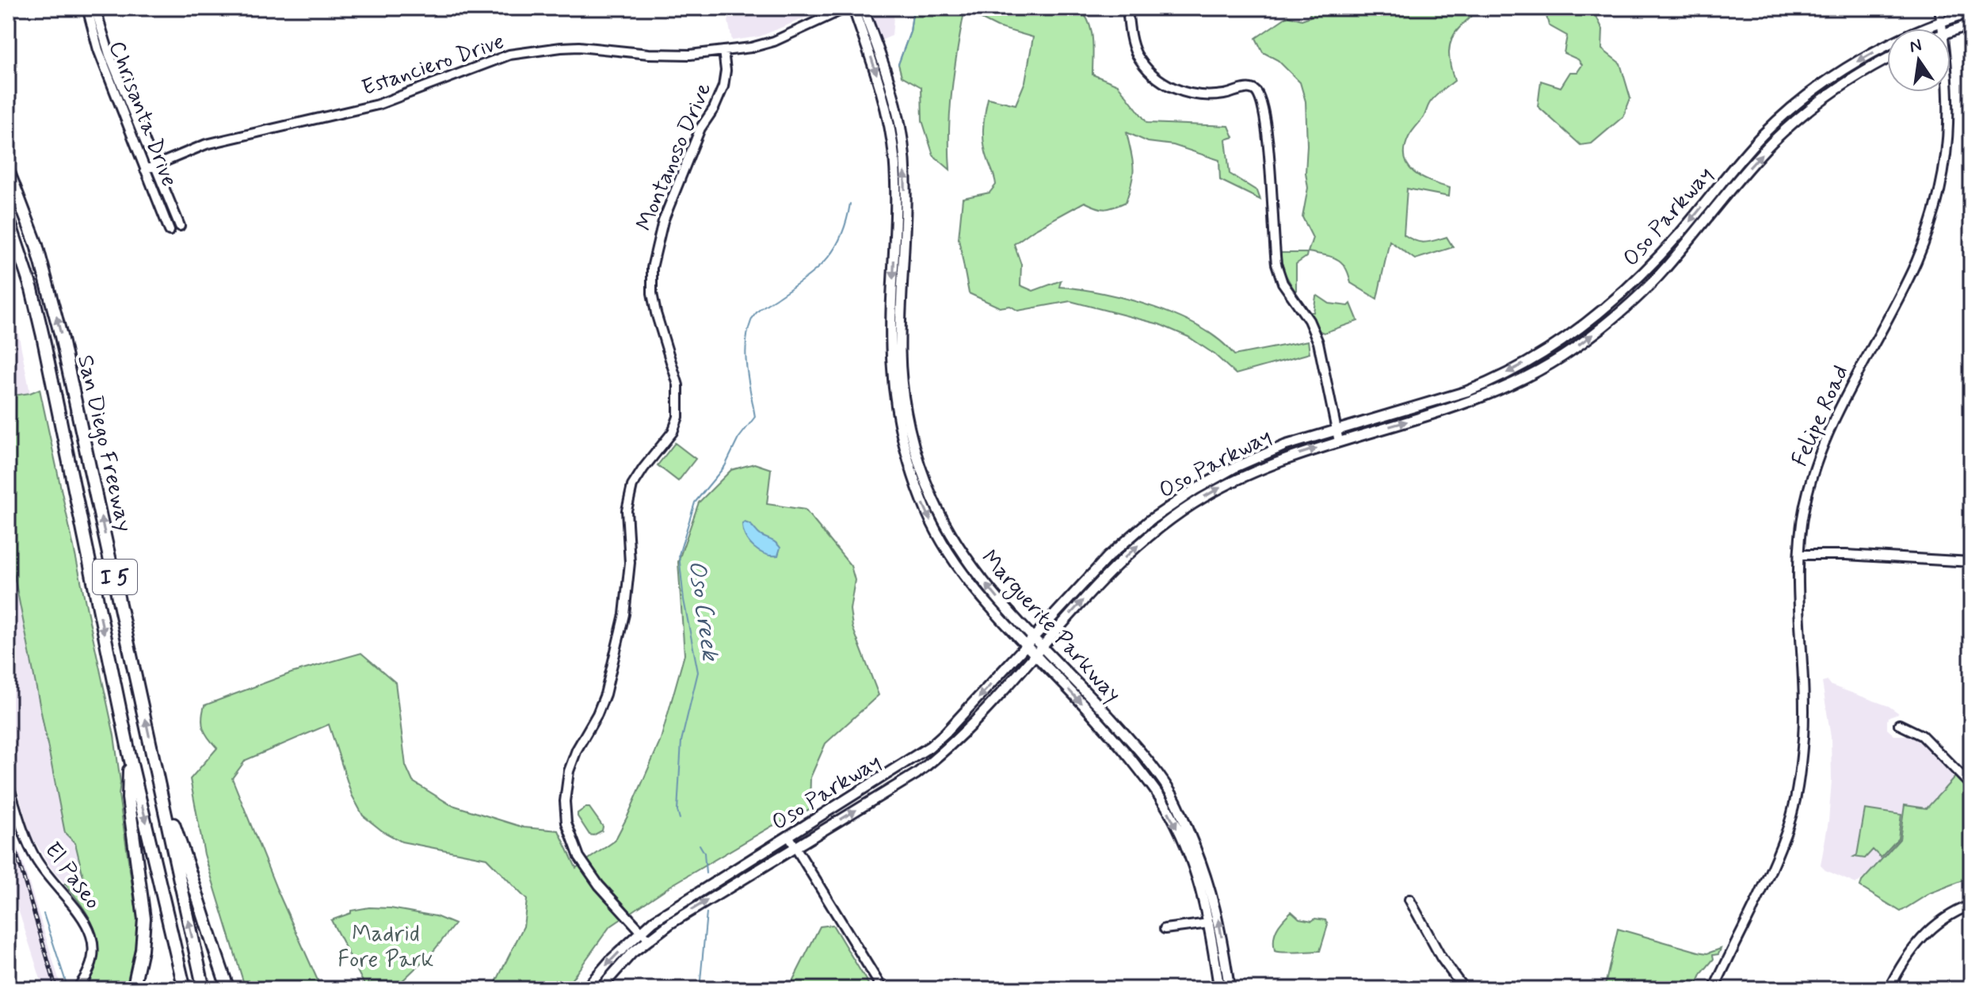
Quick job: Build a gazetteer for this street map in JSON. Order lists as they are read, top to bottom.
{
  "streets": {
    "highway": ["San Diego Freeway", "I 5"],
    "main road": ["Oso Parkway", "Marguerite Parkway"],
    "street": [
      "Estanciero Drive",
      "Chrisanta Drive",
      "Montanoso Drive",
      "Felipe Road",
      "El Paseo"
    ]
  },
  "crossings": [
    ["Estanciero Drive", "Chrisanta Drive"],
    ["Estanciero Drive", "Montanoso Drive"],
    ["Montanoso Drive", "Oso Parkway"],
    ["Oso Parkway", "Felipe Road"],
    ["Oso Parkway", "Marguerite Parkway"]
  ],
  "water": ["Oso Creek"],
  "parks": ["Madrid Fore Park"],
  "north": "top"
}
